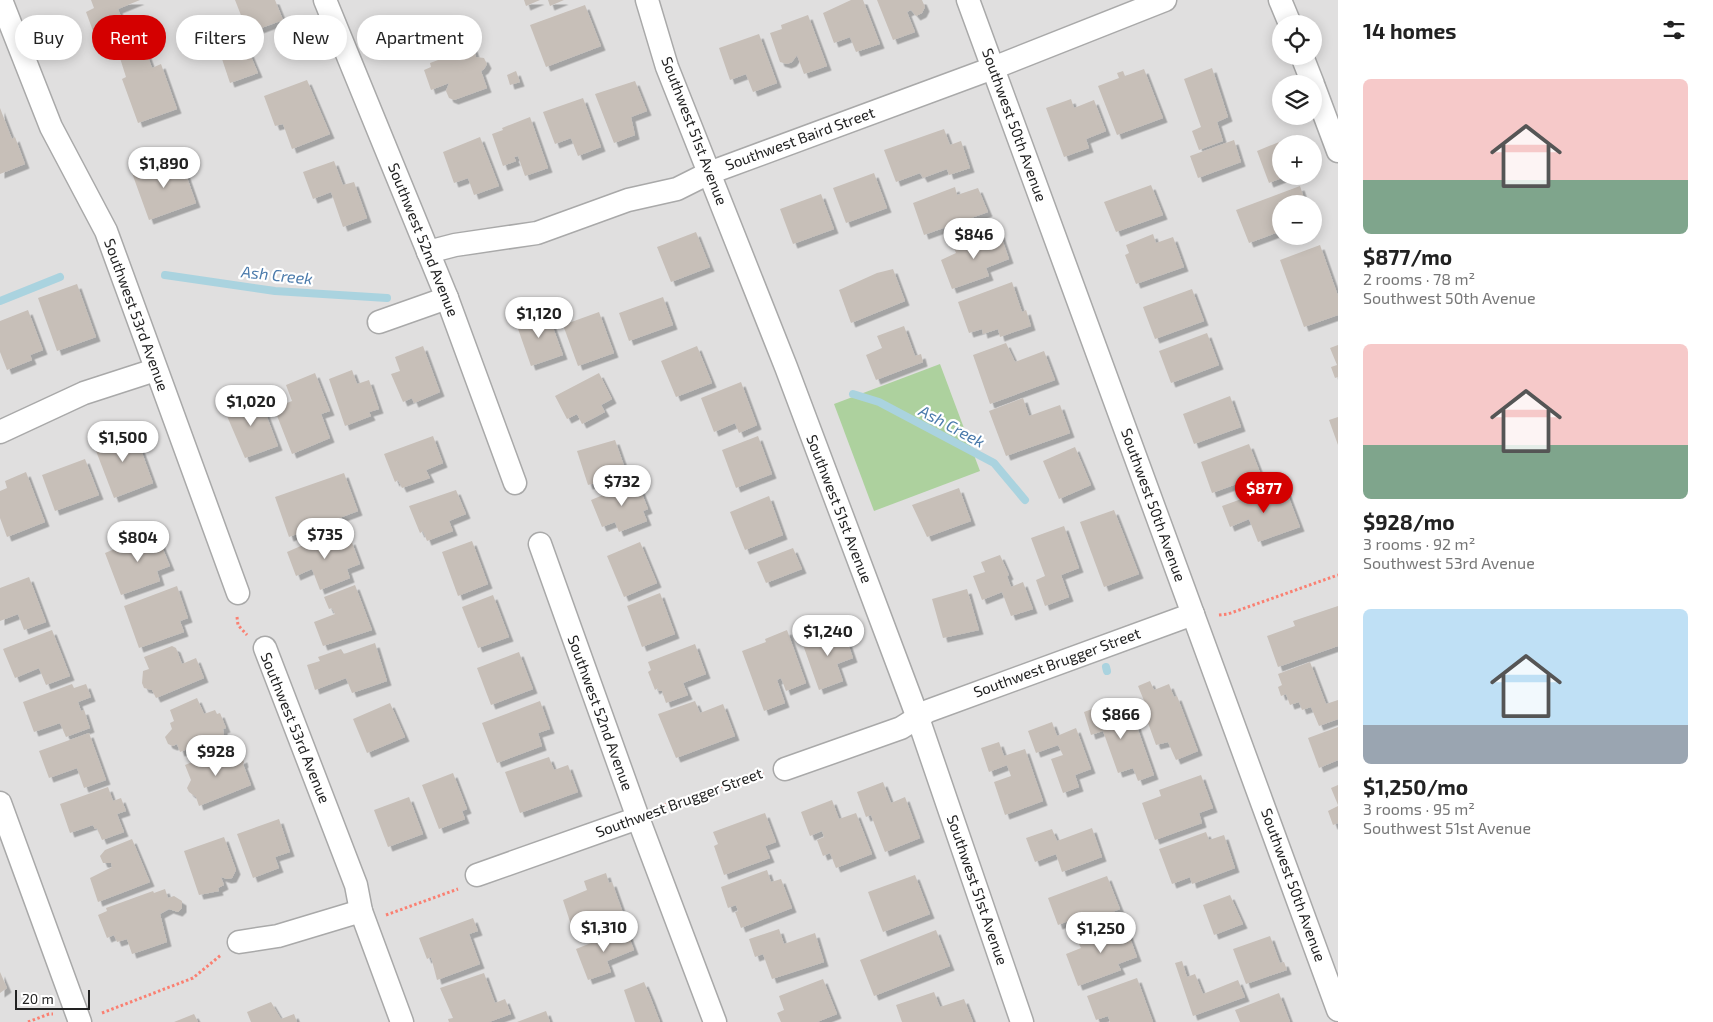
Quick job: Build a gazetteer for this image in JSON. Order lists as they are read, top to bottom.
{
  "streets": {
    "street": [
      "Southwest 50th Avenue",
      "Southwest 51st Avenue",
      "Southwest Baird Street",
      "Southwest 52nd Avenue",
      "Southwest 53rd Avenue",
      "Southwest Brugger Street"
    ]
  },
  "crossings": [
    ["Southwest 50th Avenue", "Southwest Baird Street"],
    ["Southwest 50th Avenue", "Southwest Brugger Street"],
    ["Southwest 51st Avenue", "Southwest Baird Street"],
    ["Southwest 51st Avenue", "Southwest Brugger Street"],
    ["Southwest Baird Street", "Southwest 52nd Avenue"],
    ["Southwest 52nd Avenue", "Southwest Brugger Street"]
  ],
  "water": ["Ash Creek"],
  "scale_bar": "20 m",
  "page": {
    "heading": "14 homes",
    "map_buttons": ["+", "−"],
    "chip": [
      "Buy",
      "Rent",
      "Filters",
      "New",
      "Apartment"
    ],
    "list": [
      {
        "name": "$877/mo",
        "note": "2 rooms · 78 m² · Southwest 50th Avenue"
      },
      {
        "name": "$928/mo",
        "note": "3 rooms · 92 m² · Southwest 53rd Avenue"
      },
      {
        "name": "$1,250/mo",
        "note": "3 rooms · 95 m² · Southwest 51st Avenue"
      }
    ],
    "price": [
      "$1,890",
      "$846",
      "$1,120",
      "$1,020",
      "$1,500",
      "$732",
      "$877",
      "$735",
      "$804",
      "$1,240",
      "$866",
      "$928",
      "$1,310",
      "$1,250"
    ],
    "scale": "20 m"
  }
}
